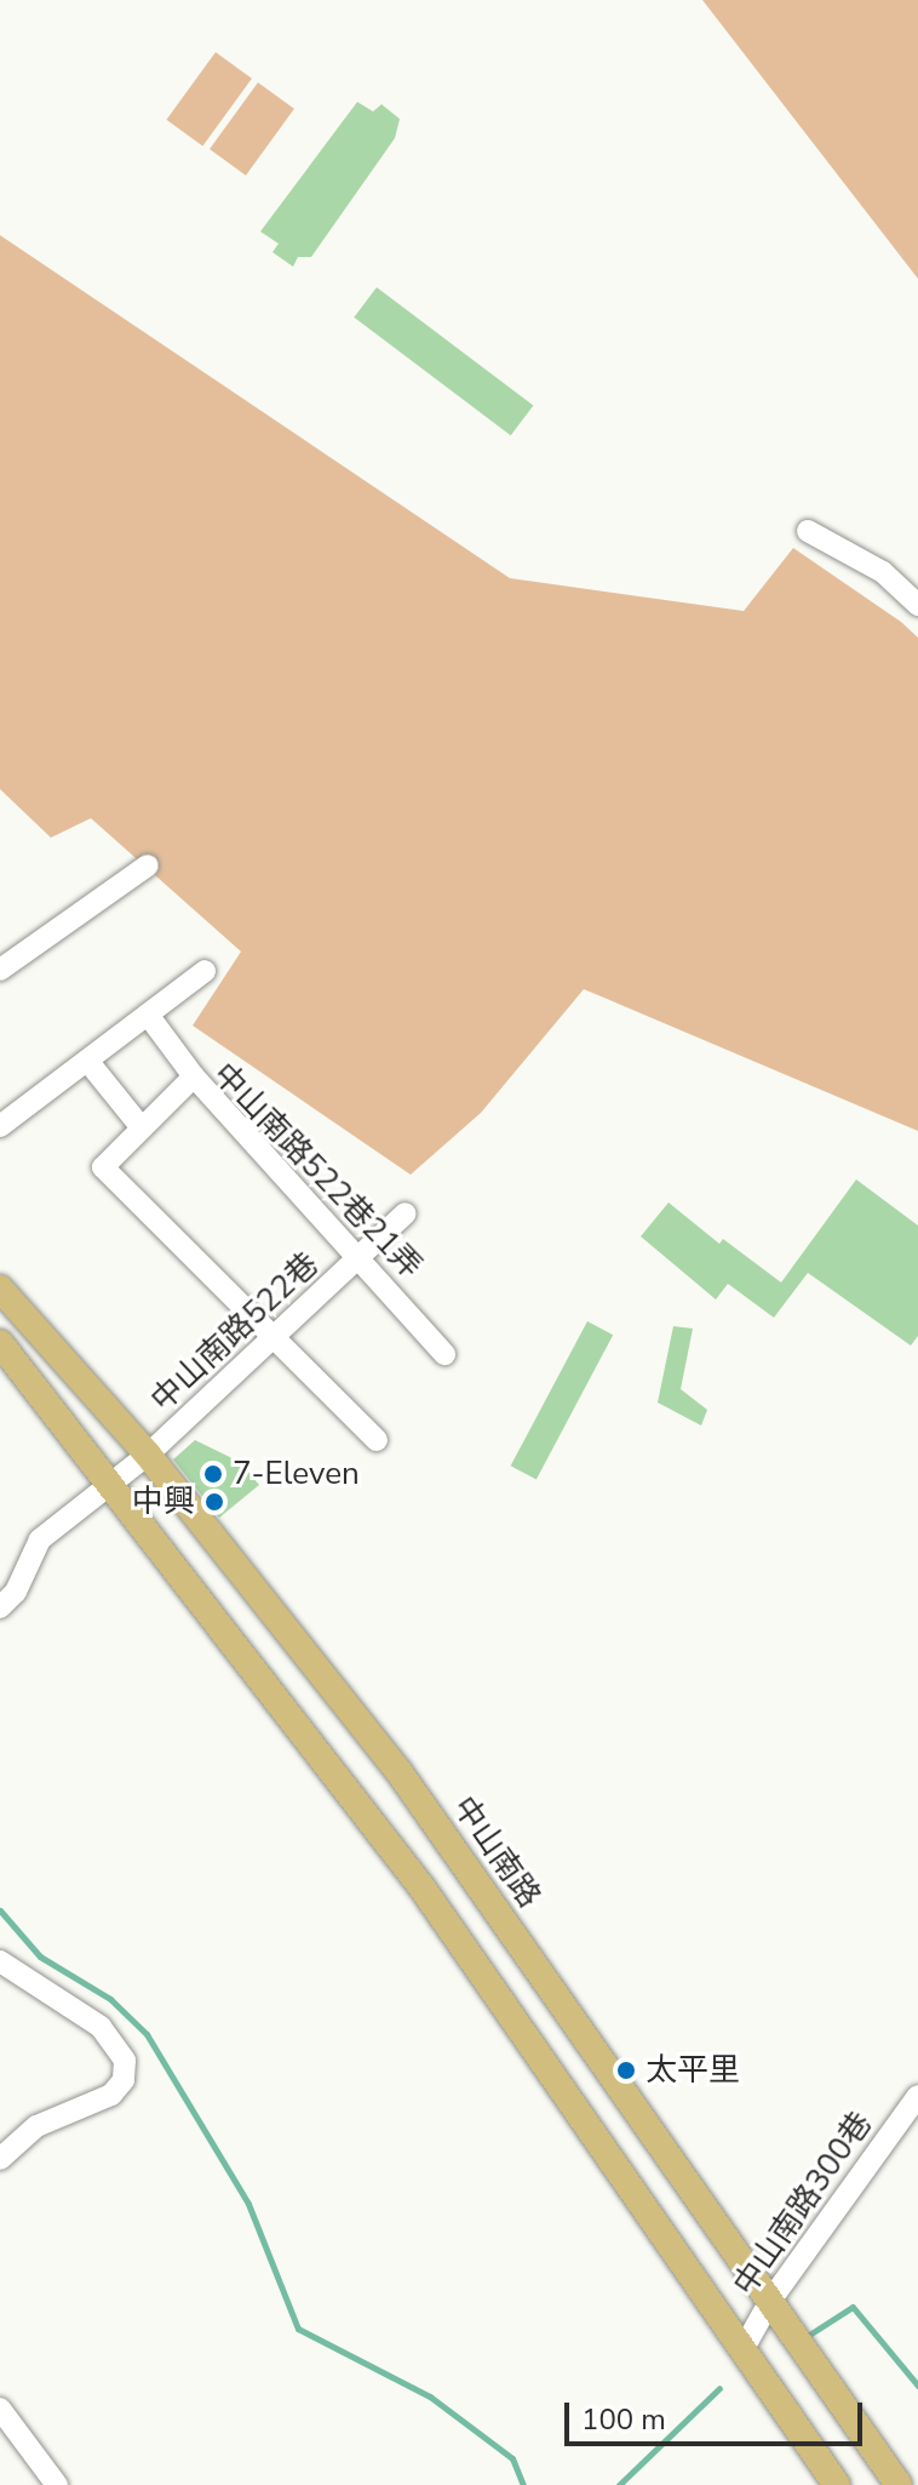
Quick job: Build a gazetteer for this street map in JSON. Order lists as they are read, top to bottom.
{
  "streets": {
    "main road": ["中山南路"],
    "street": ["中山南路522巷21弄", "中山南路522巷", "中山南路300巷"]
  },
  "crossings": [
    ["中山南路522巷21弄", "中山南路522巷"],
    ["中山南路522巷", "中山南路"],
    ["中山南路", "中山南路300巷"]
  ],
  "places": ["7-Eleven", "中興", "太平里"],
  "scale_bar": "100 m"
}
